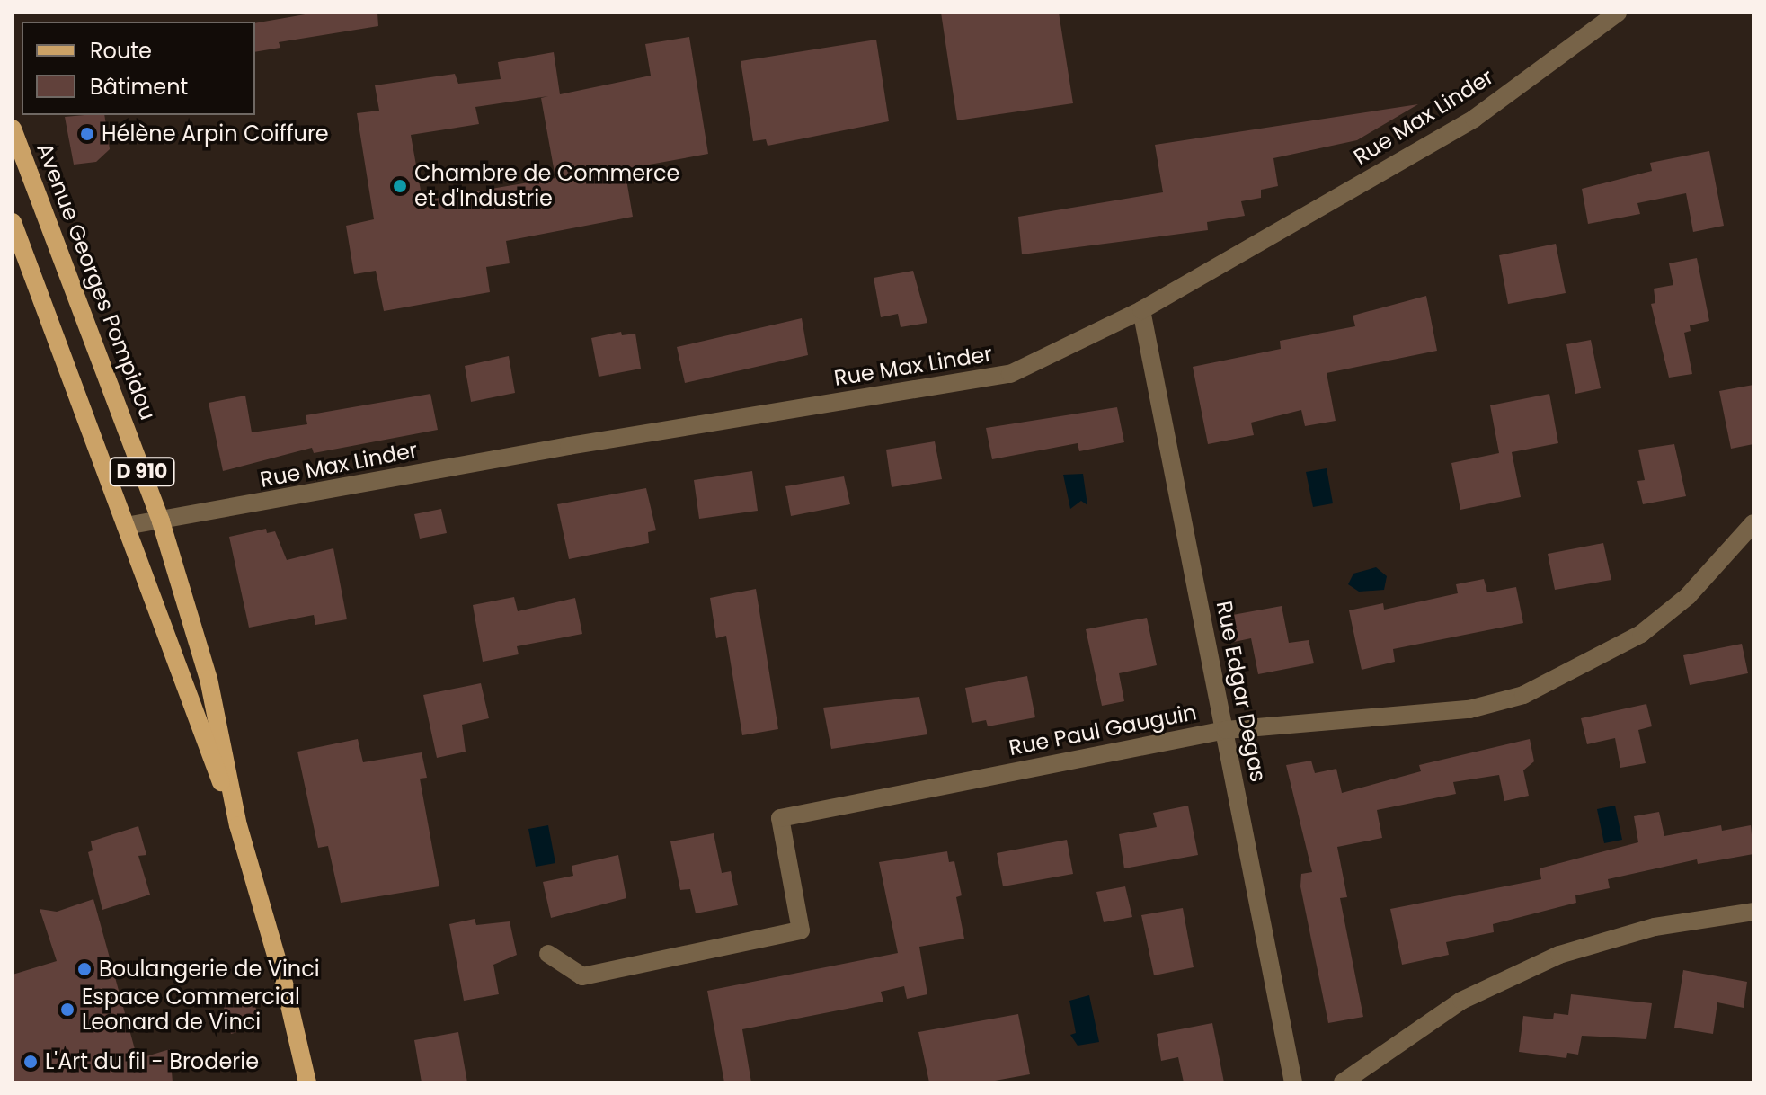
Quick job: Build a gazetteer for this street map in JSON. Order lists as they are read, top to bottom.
{
  "streets": {
    "main road": ["Avenue Georges Pompidou", "D 910"],
    "street": ["Rue Max Linder", "Rue Edgar Degas", "Rue Paul Gauguin"]
  },
  "crossings": [
    ["Rue Max Linder", "Avenue Georges Pompidou"],
    ["Rue Max Linder", "Rue Edgar Degas"],
    ["Rue Edgar Degas", "Rue Paul Gauguin"]
  ],
  "places": [
    "Hélène Arpin Coiffure",
    "Chambre de Commerce et d'Industrie",
    "Boulangerie de Vinci",
    "Espace Commercial Leonard de Vinci",
    "L'Art du fil - Broderie"
  ],
  "legend": ["Route", "Bâtiment"]
}
